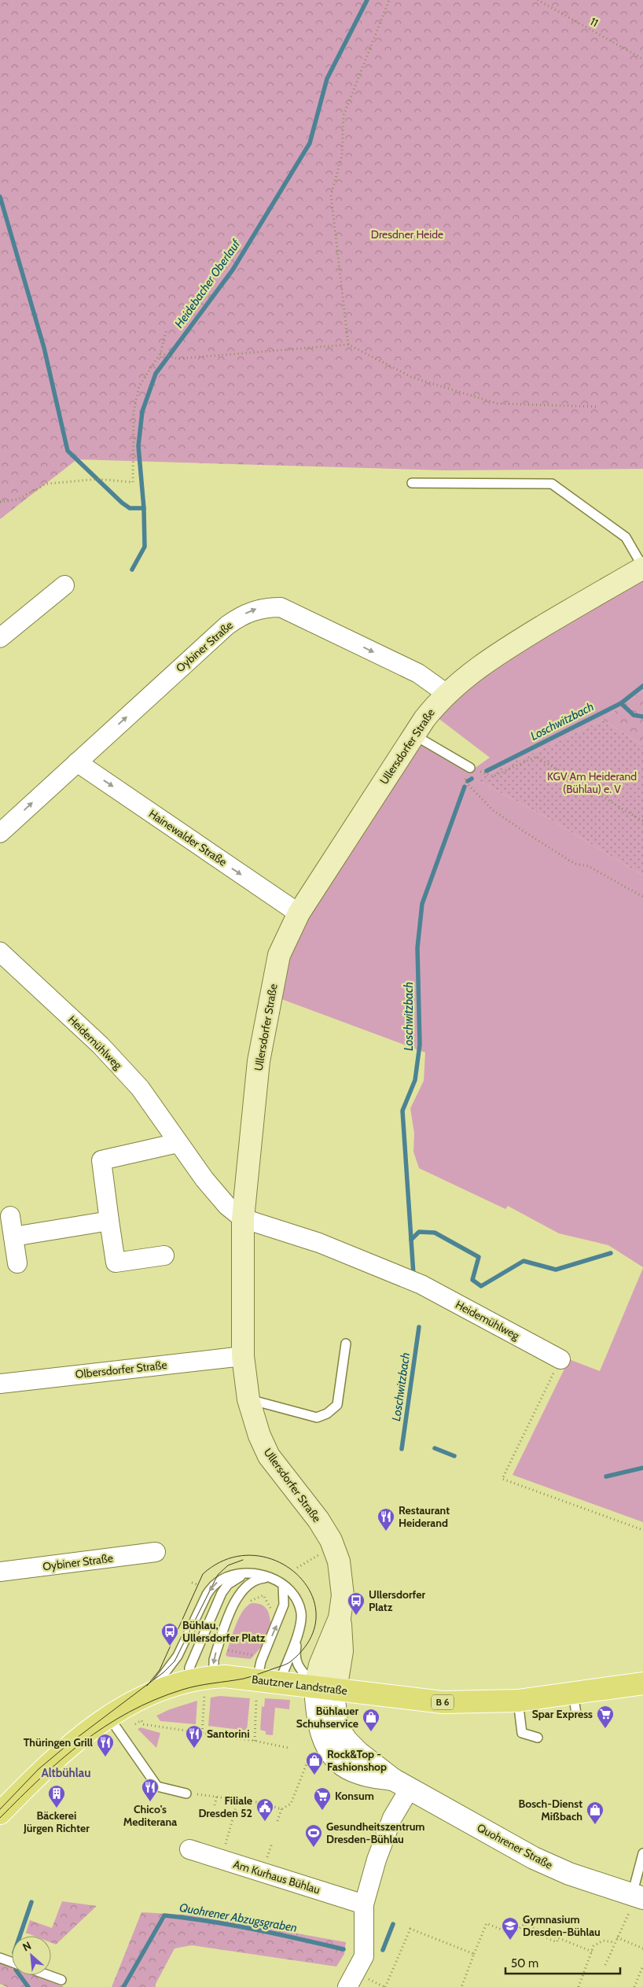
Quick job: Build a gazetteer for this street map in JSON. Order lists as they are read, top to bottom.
{
  "streets": {
    "main road": ["Ullersdorfer Straße", "Bautzner Landstraße", "B 6"],
    "street": [
      "Oybiner Straße",
      "Hainewalder Straße",
      "Heidemühlweg",
      "Olbersdorfer Straße",
      "Quohrener Straße",
      "Am Kurhaus Bühlau"
    ],
    "path": ["11"]
  },
  "crossings": [
    ["Oybiner Straße", "Ullersdorfer Straße"],
    ["Oybiner Straße", "Hainewalder Straße"],
    ["Ullersdorfer Straße", "Hainewalder Straße"],
    ["Ullersdorfer Straße", "Heidemühlweg"],
    ["Ullersdorfer Straße", "Olbersdorfer Straße"],
    ["Ullersdorfer Straße", "Bautzner Landstraße"],
    ["Ullersdorfer Straße", "Quohrener Straße"],
    ["Bautzner Landstraße", "Quohrener Straße"]
  ],
  "one_way": ["Oybiner Straße", "Hainewalder Straße"],
  "districts": ["Altbühlau"],
  "water": ["Heidebacher Oberlauf", "Loschwitzbach", "Quohrener Abzugsgraben"],
  "parks": ["Dresdner Heide", "KGV Am Heiderand (Bühlau) e. V"],
  "places": {
    "restaurant": [
      "Restaurant Heiderand",
      "Santorini",
      "Thüringen Grill",
      "Chico's Mediterana"
    ],
    "bus stop": ["Ullersdorfer Platz", "Bühlau, Ullersdorfer Platz"],
    "supermarket": ["Spar Express", "Konsum"],
    "shop": ["Bühlauer Schuhservice", "Rock&Top - Fashionshop", "Bosch-Dienst Mißbach"],
    "building": ["Bäckerei Jürgen Richter"],
    "public building": ["Filiale Dresden 52"],
    "sports": ["Gesundheitszentrum Dresden-Bühlau"],
    "school or university": ["Gymnasium Dresden-Bühlau"]
  },
  "scale_bar": "50 m",
  "north": "top left"
}
